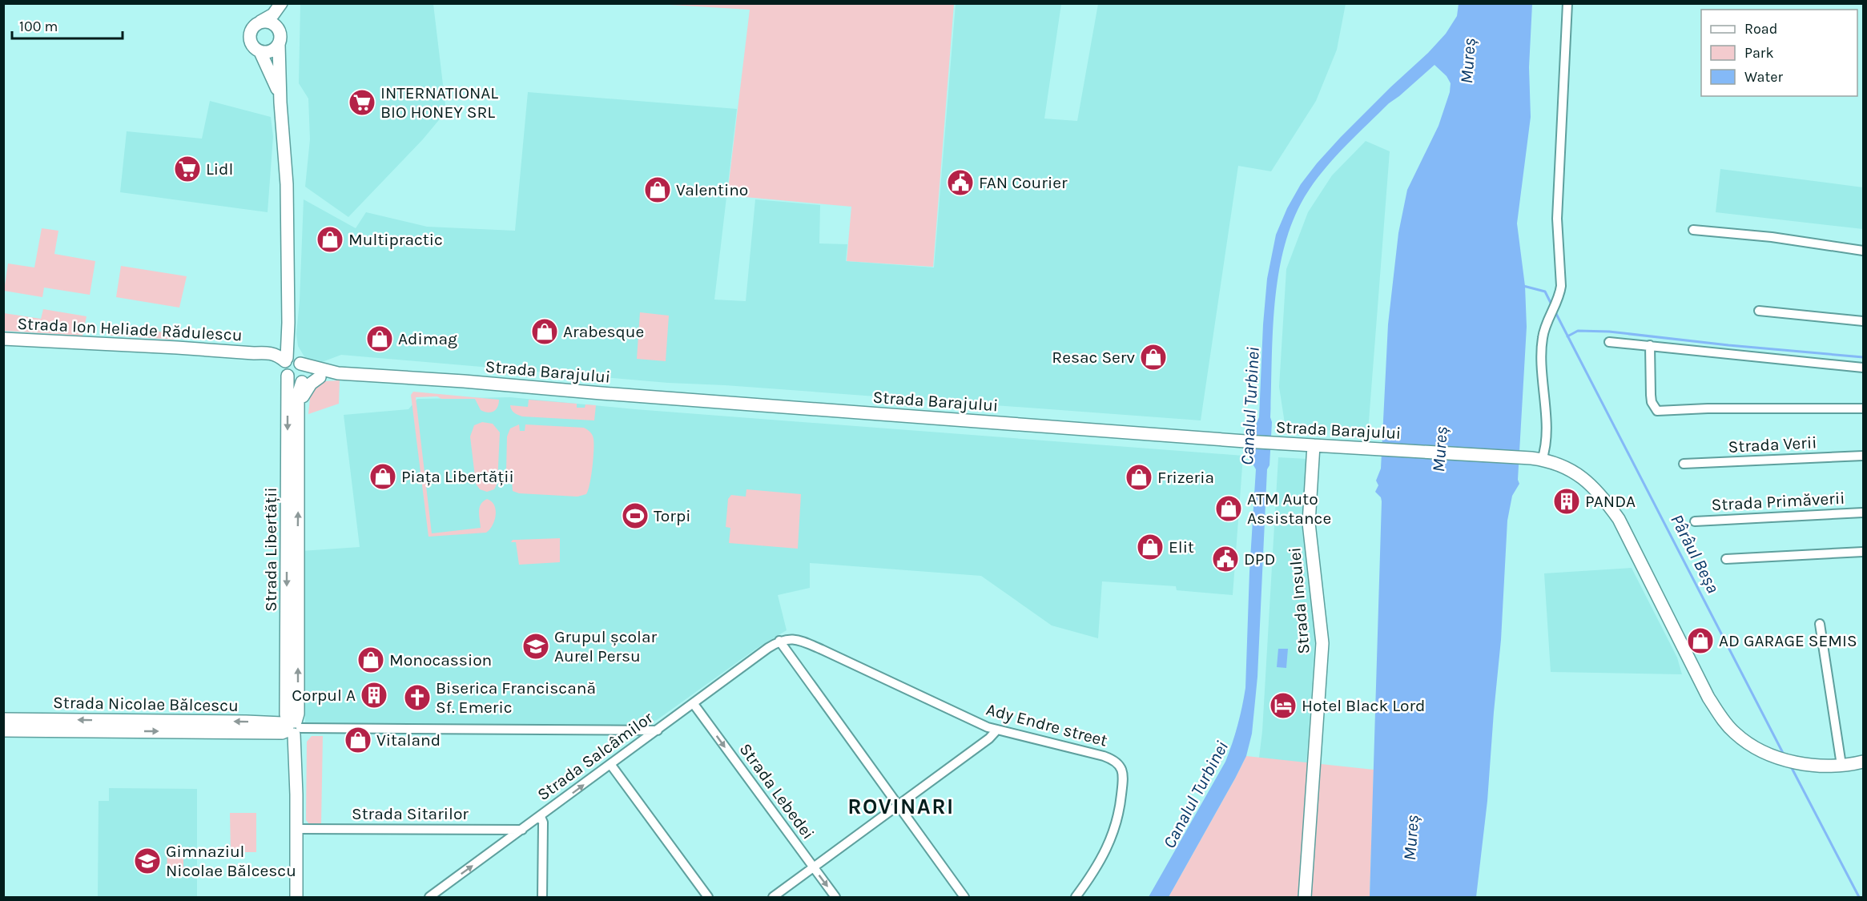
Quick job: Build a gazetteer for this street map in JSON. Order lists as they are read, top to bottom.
{
  "streets": {
    "main road": [
      "Strada Ion Heliade Rădulescu",
      "Strada Barajului",
      "Strada Libertății",
      "Strada Insulei",
      "Strada Nicolae Bălcescu"
    ],
    "street": [
      "Strada Verii",
      "Strada Primăverii",
      "Ady Endre street",
      "Strada Salcâmilor",
      "Strada Lebedei",
      "Strada Sitarilor"
    ]
  },
  "crossings": [
    ["Strada Ion Heliade Rădulescu", "Strada Barajului"],
    ["Strada Ion Heliade Rădulescu", "Strada Libertății"],
    ["Strada Barajului", "Strada Libertății"],
    ["Strada Barajului", "Strada Insulei"],
    ["Strada Libertății", "Strada Nicolae Bălcescu"],
    ["Strada Libertății", "Strada Sitarilor"],
    ["Ady Endre street", "Strada Salcâmilor"],
    ["Strada Salcâmilor", "Strada Lebedei"],
    ["Strada Salcâmilor", "Strada Sitarilor"]
  ],
  "one_way": ["Strada Salcâmilor", "Strada Lebedei"],
  "districts": ["ROVINARI"],
  "water": ["Mureș", "Canalul Turbinei", "Pârâul Beșa"],
  "places": {
    "supermarket": ["INTERNATIONAL BIO HONEY SRL", "Lidl"],
    "public building": ["FAN Courier", "DPD"],
    "shop": [
      "Valentino",
      "Multipractic",
      "Arabesque",
      "Adimag",
      "Resac Serv",
      "Piața Libertății",
      "Frizeria",
      "ATM Auto Assistance",
      "Elit",
      "AD GARAGE SEMIS",
      "Monocassion",
      "Vitaland"
    ],
    "building": ["PANDA", "Corpul A"],
    "sports": ["Torpi"],
    "school or university": ["Grupul școlar Aurel Persu", "Gimnaziul Nicolae Bălcescu"],
    "church": ["Biserica Franciscană Sf. Emeric"],
    "hotel": ["Hotel Black Lord"]
  },
  "legend": ["Road", "Park", "Water"],
  "scale_bar": "100 m"
}
